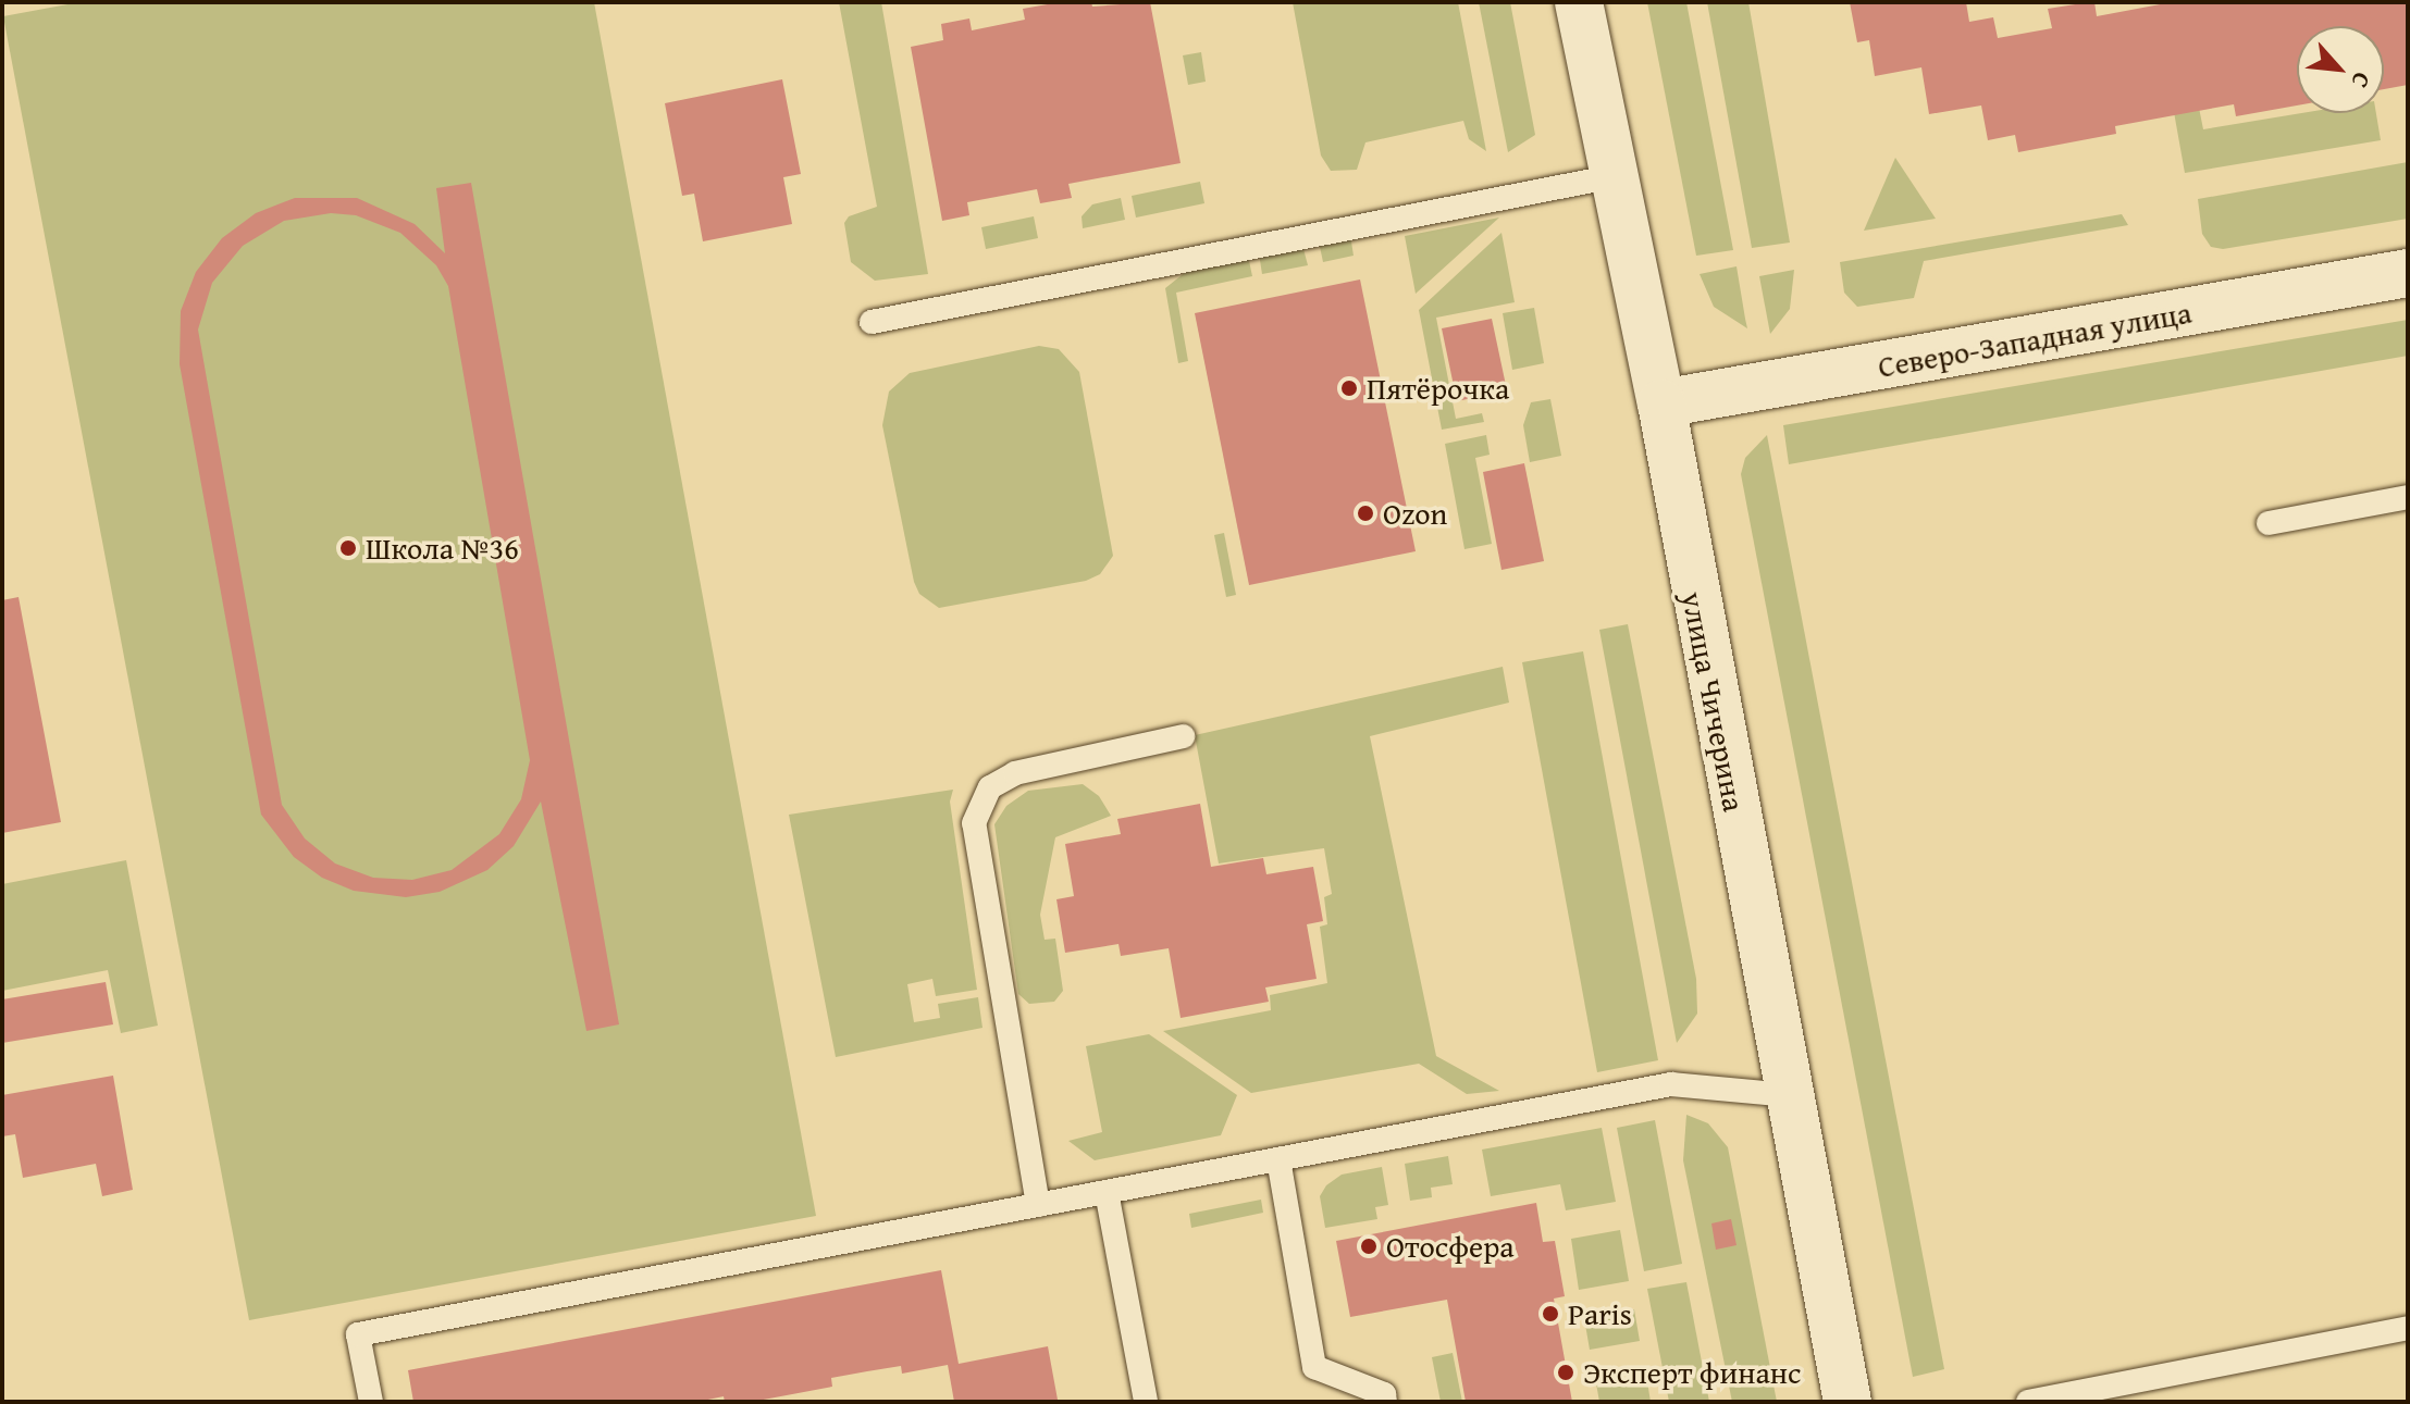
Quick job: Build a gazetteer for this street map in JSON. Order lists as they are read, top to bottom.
{
  "streets": {
    "main road": ["Северо-Западная улица", "улица Чичерина"]
  },
  "crossings": [
    ["Северо-Западная улица", "улица Чичерина"]
  ],
  "places": [
    "Пятёрочка",
    "Ozon",
    "Школа №36",
    "Отосфера",
    "Paris",
    "Эксперт финанс"
  ],
  "north": "bottom right"
}
